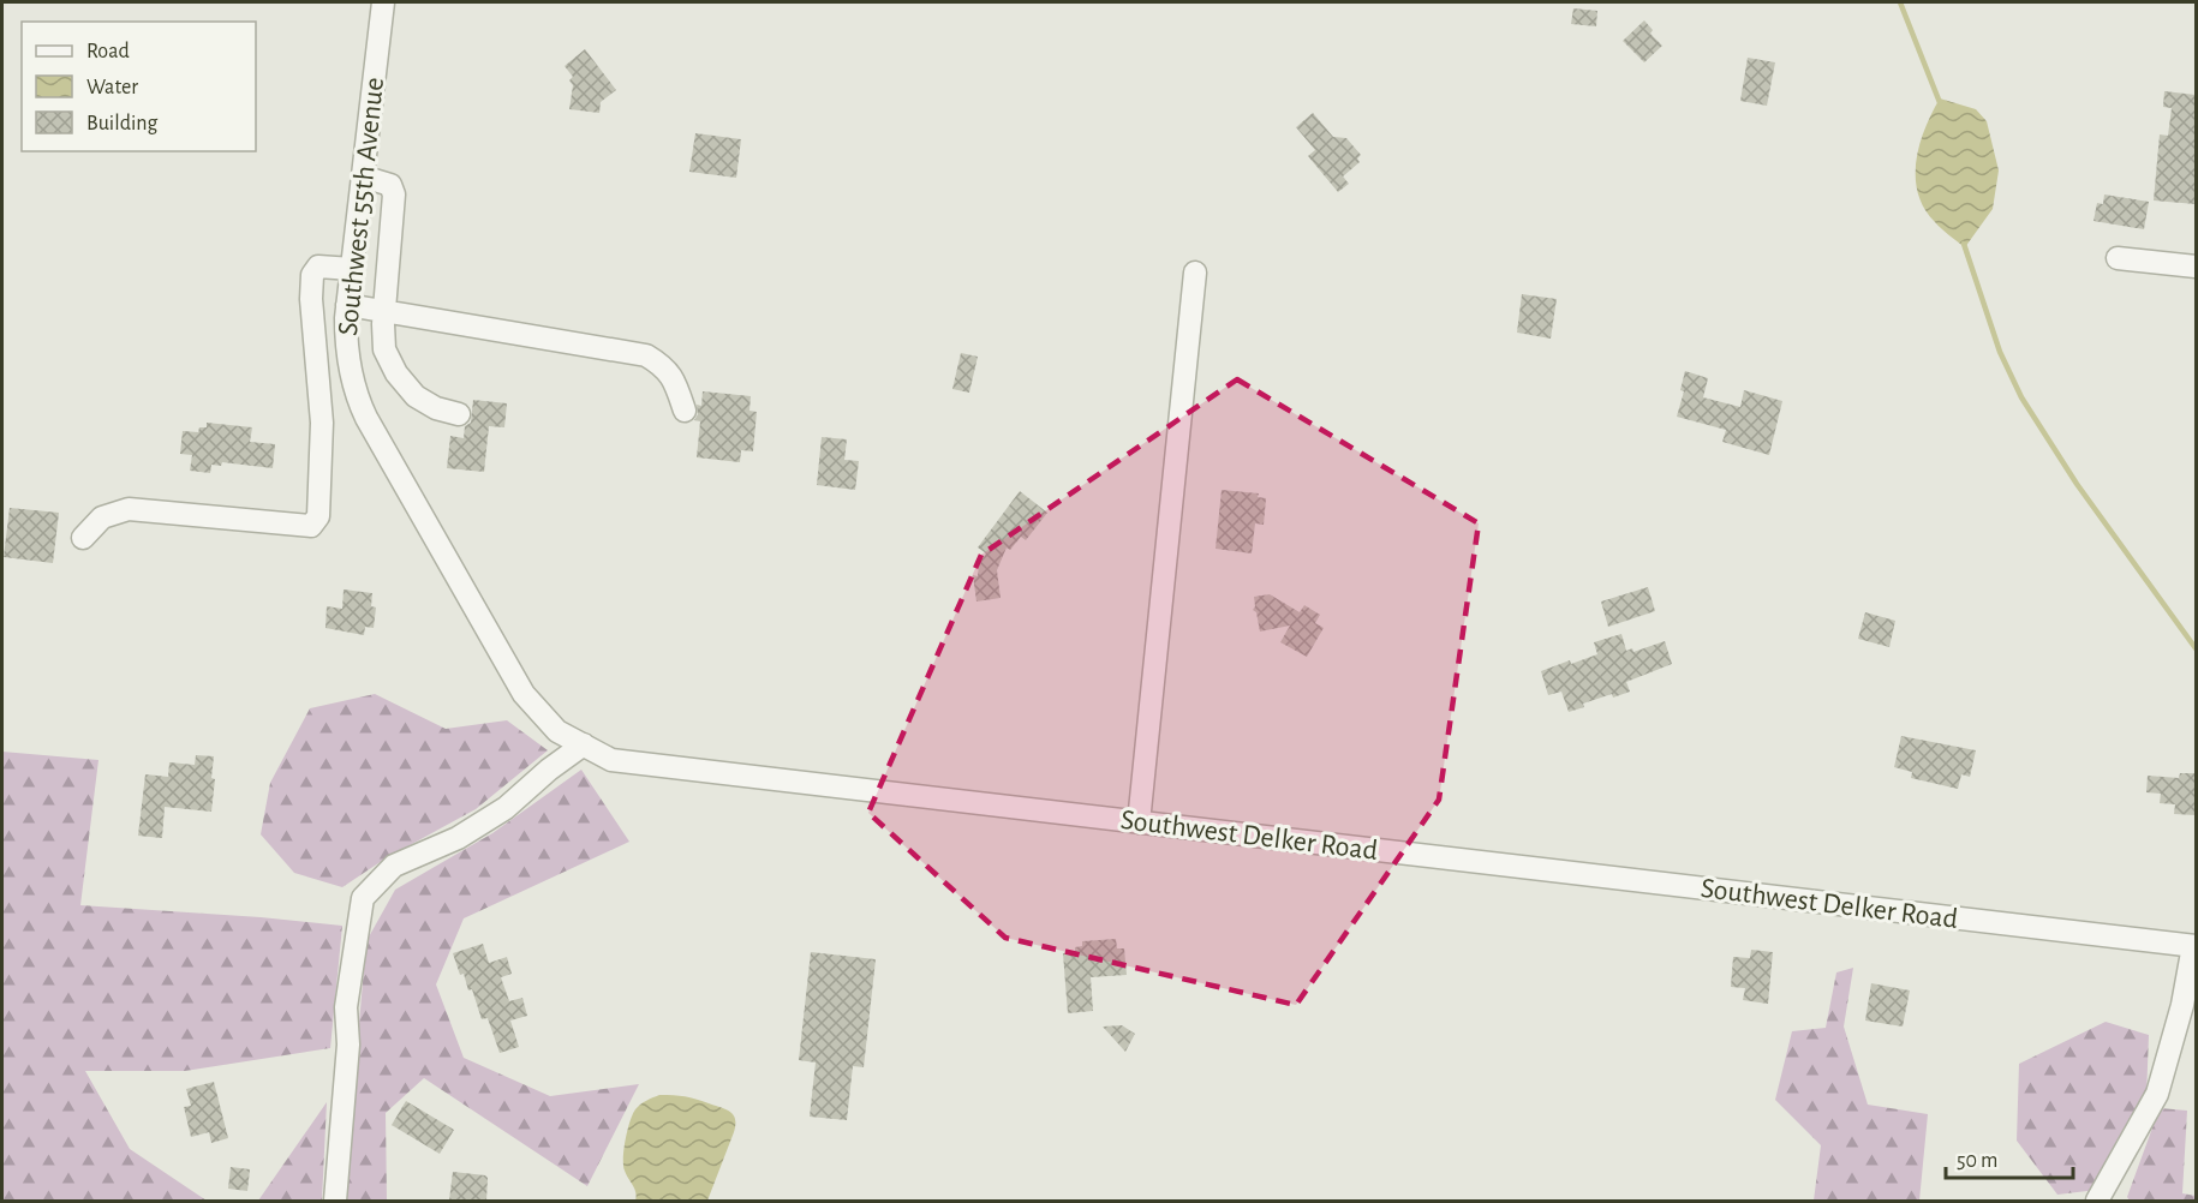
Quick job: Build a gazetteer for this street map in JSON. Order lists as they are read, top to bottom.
{
  "streets": {
    "street": ["Southwest 55th Avenue", "Southwest Delker Road"]
  },
  "crossings": [
    ["Southwest 55th Avenue", "Southwest Delker Road"]
  ],
  "legend": ["Road", "Water", "Building"],
  "scale_bar": "50 m"
}
